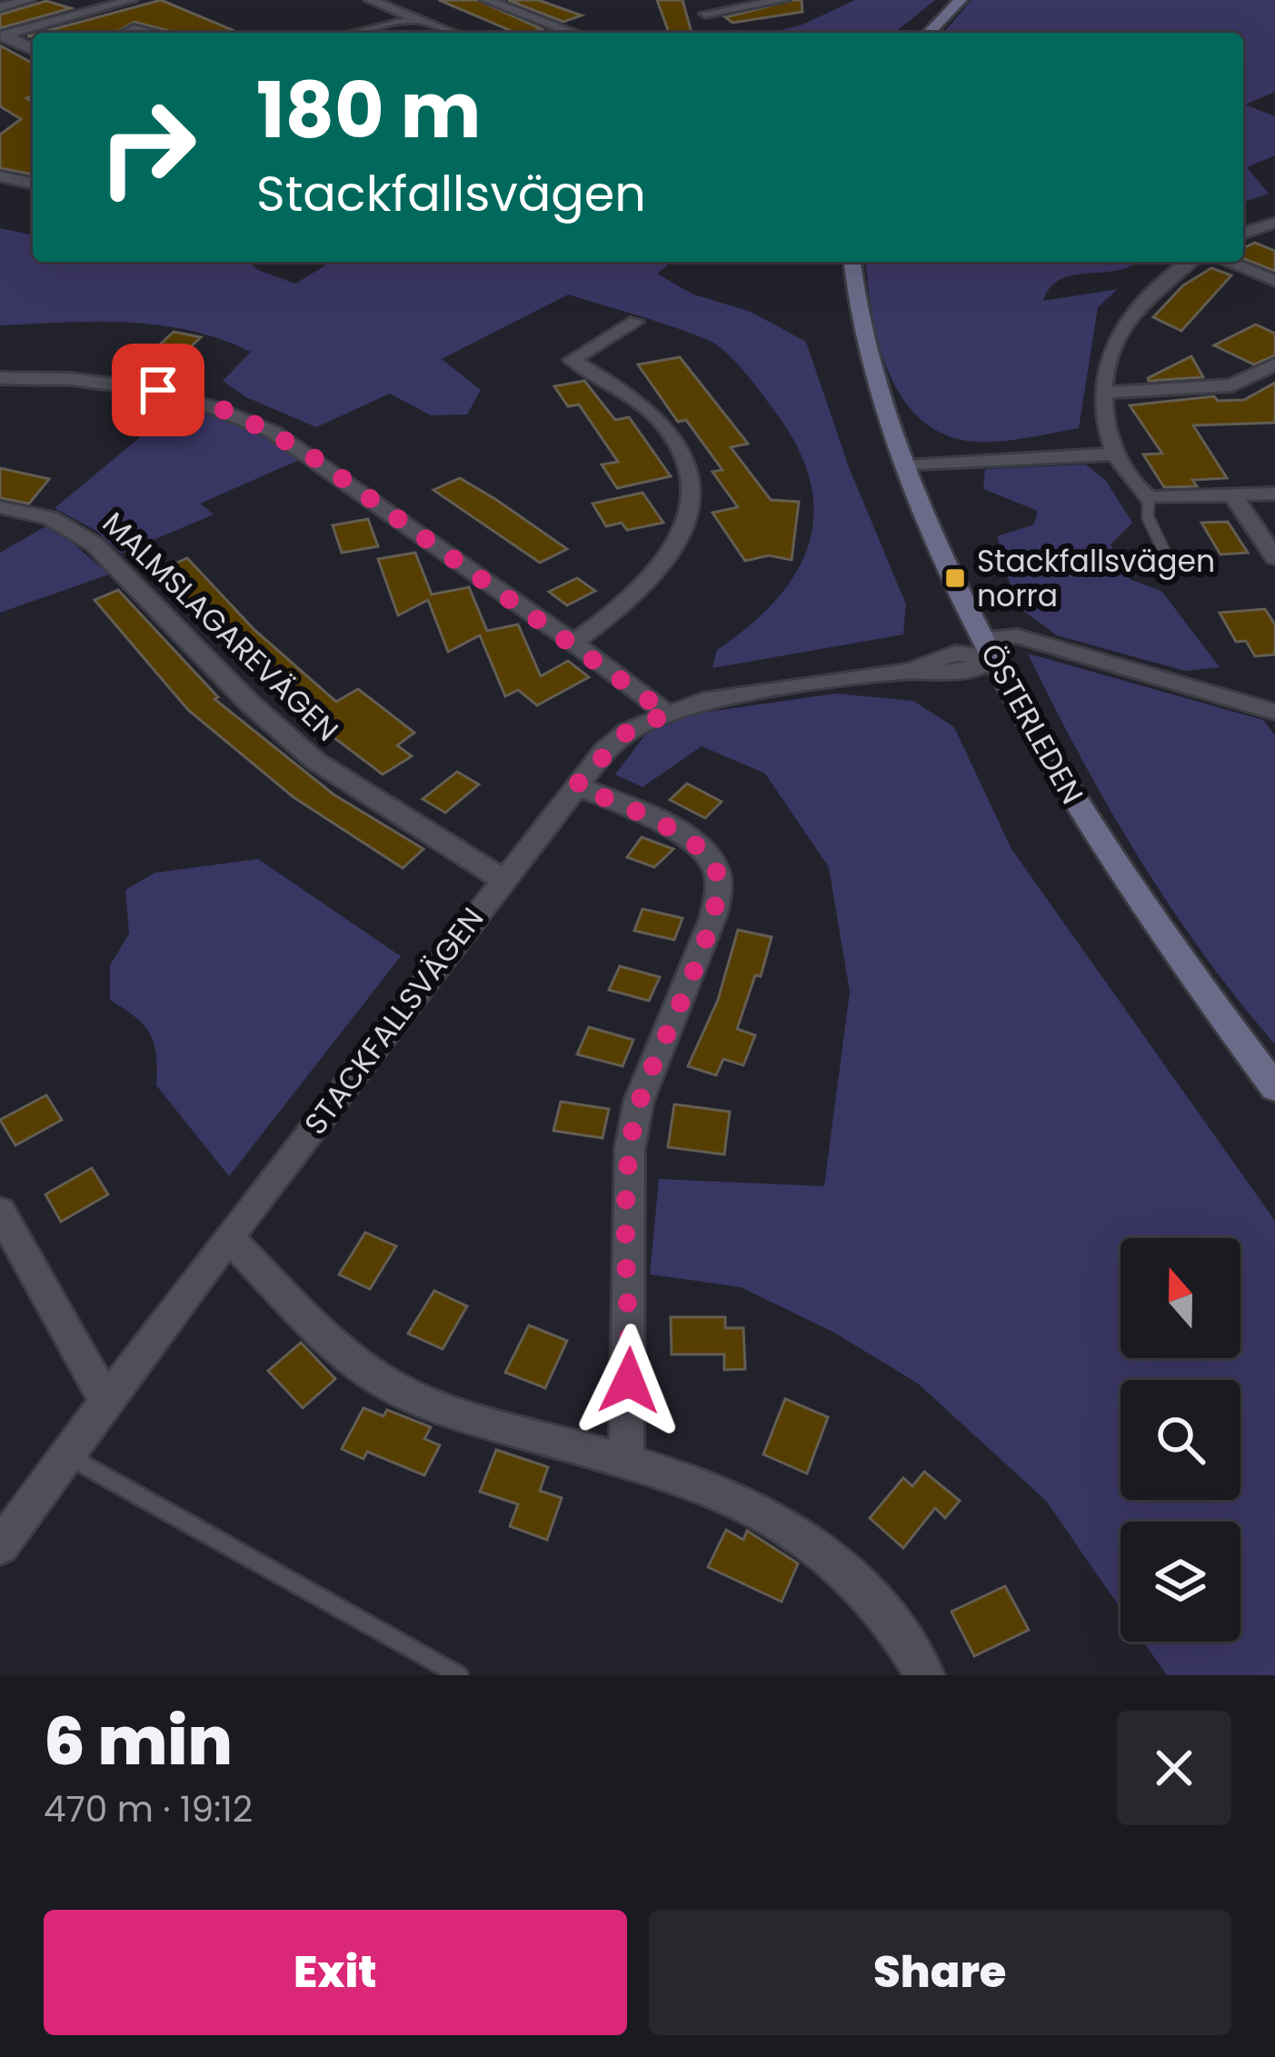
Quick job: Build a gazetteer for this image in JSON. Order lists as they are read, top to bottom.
{
  "streets": {
    "main road": ["ÖSTERLEDEN"],
    "street": ["MALMSLAGAREVÄGEN", "STACKFALLSVÄGEN"]
  },
  "crossings": [
    ["MALMSLAGAREVÄGEN", "STACKFALLSVÄGEN"],
    ["ÖSTERLEDEN", "STACKFALLSVÄGEN"]
  ],
  "places": {
    "transit": ["Stackfallsvägen norra"]
  },
  "north": "top",
  "page": {
    "turn": ["180 m", "Stackfallsvägen"],
    "heading": ["6 min", "470 m · 19:12"],
    "buttons": ["Exit", "Share"]
  }
}
